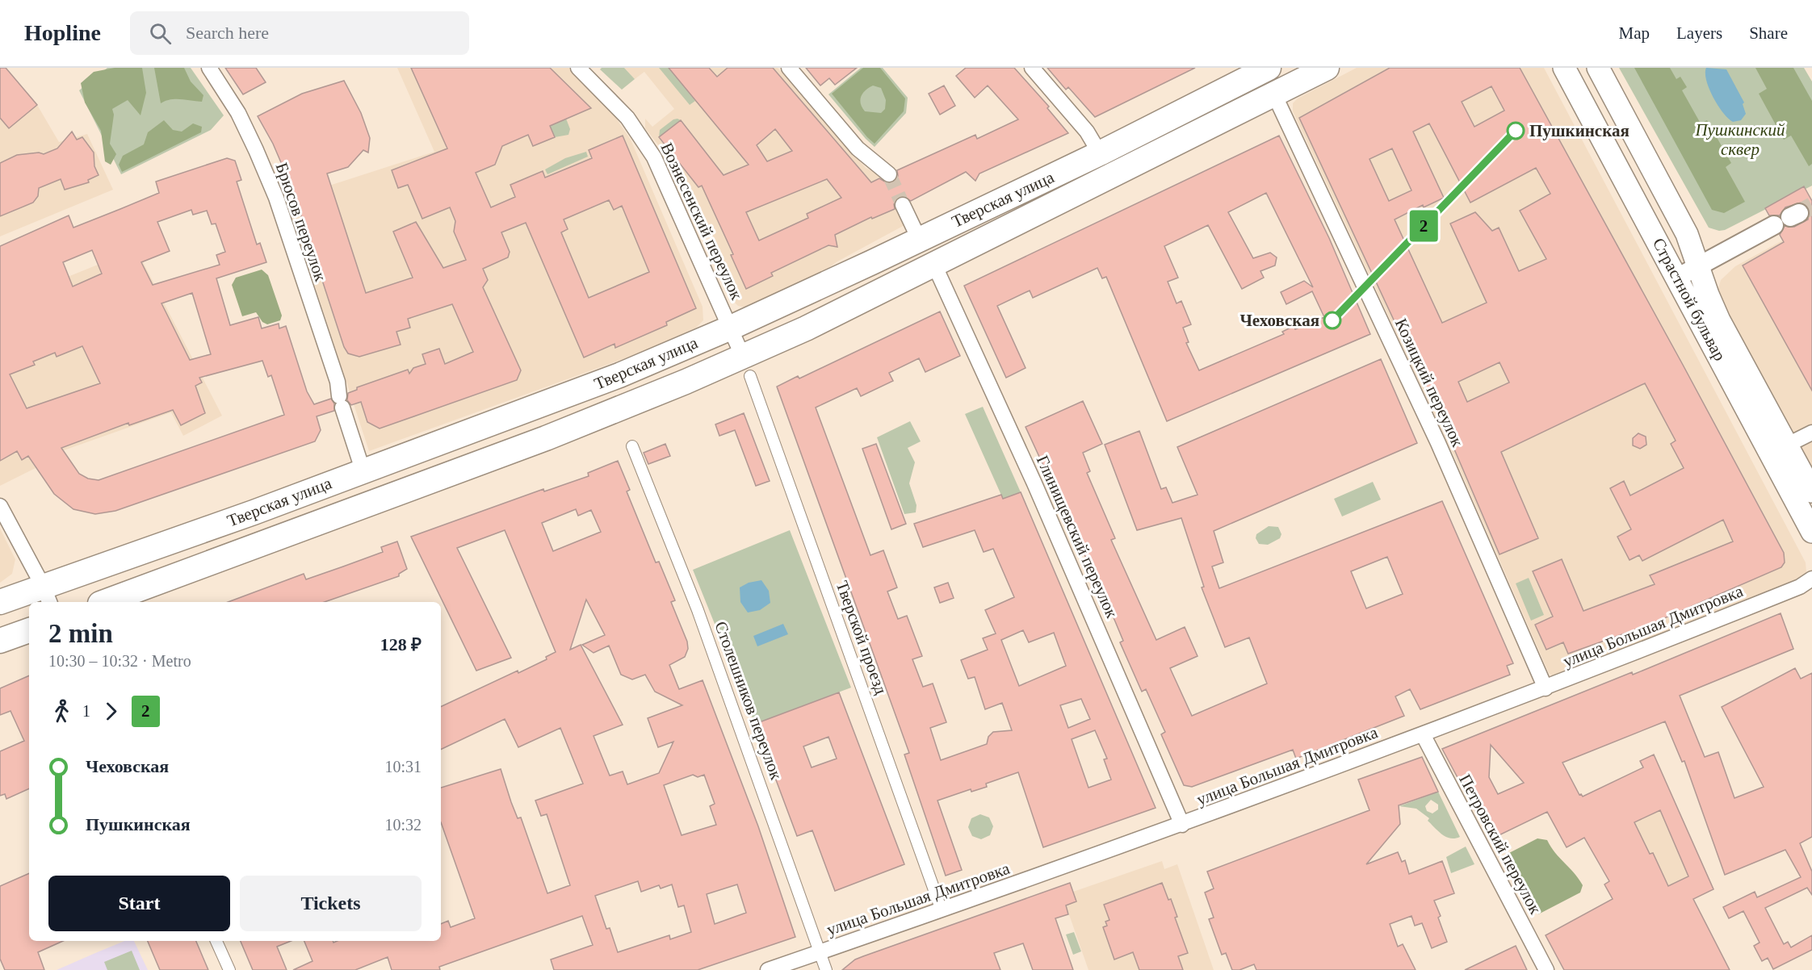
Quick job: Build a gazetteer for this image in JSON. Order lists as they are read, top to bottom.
{
  "streets": {
    "main road": ["Тверская улица", "Страстной бульвар"],
    "street": [
      "Вознесенский переулок",
      "Брюсов переулок",
      "Козицкий переулок",
      "Глинищевский переулок",
      "улица Большая Дмитровка",
      "Тверской проезд",
      "Столешников переулок",
      "Петровский переулок"
    ]
  },
  "crossings": [
    ["Тверская улица", "Вознесенский переулок"],
    ["Тверская улица", "Брюсов переулок"],
    ["Тверская улица", "Козицкий переулок"],
    ["Тверская улица", "Глинищевский переулок"],
    ["Тверская улица", "Тверской проезд"],
    ["Вознесенский переулок", "Тверской проезд"],
    ["Козицкий переулок", "улица Большая Дмитровка"],
    ["Глинищевский переулок", "улица Большая Дмитровка"],
    ["улица Большая Дмитровка", "Тверской проезд"],
    ["улица Большая Дмитровка", "Столешников переулок"],
    ["улица Большая Дмитровка", "Петровский переулок"]
  ],
  "parks": ["Пушкинский сквер"],
  "places": ["Пушкинская", "Чеховская"],
  "lines": ["metro line 2"],
  "page": {
    "header": "Hopline",
    "search": "Search here",
    "nav": ["Map", "Layers", "Share"],
    "on_map": "2",
    "heading": ["2 min", "10:30 – 10:32 · Metro", "128 ₽"],
    "legs": ["1", "2"],
    "list": [
      {
        "name": "Чеховская",
        "value": "10:31"
      },
      {
        "name": "Пушкинская",
        "value": "10:32"
      }
    ],
    "buttons": ["Start", "Tickets"]
  }
}
